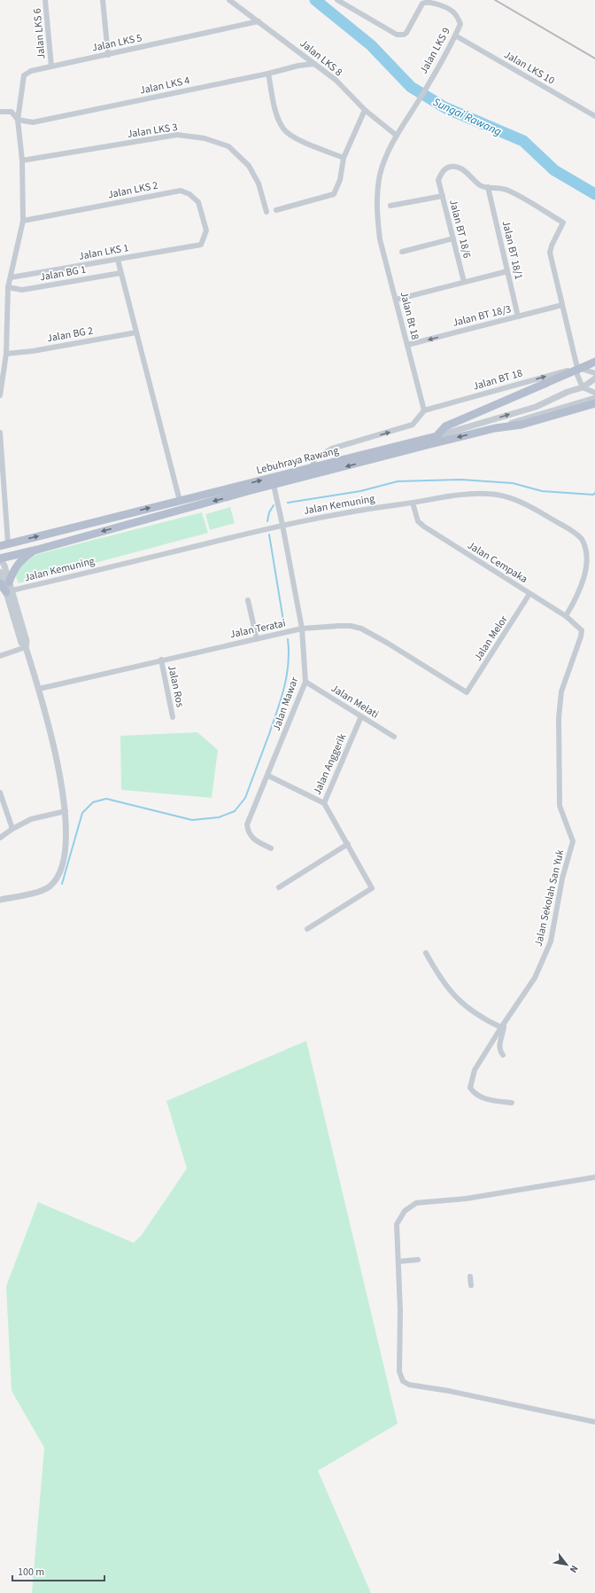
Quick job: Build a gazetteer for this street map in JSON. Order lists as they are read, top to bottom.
{
  "streets": {
    "main road": ["Lebuhraya Rawang"],
    "street": [
      "Jalan LKS 6",
      "Jalan LKS 5",
      "Jalan LKS 9",
      "Jalan LKS 8",
      "Jalan LKS 10",
      "Jalan LKS 4",
      "Jalan LKS 3",
      "Jalan LKS 2",
      "Jalan BT 18/6",
      "Jalan BT 18/1",
      "Jalan LKS 1",
      "Jalan BG 1",
      "Jalan Bt 18",
      "Jalan BT 18/3",
      "Jalan BG 2",
      "Jalan BT 18",
      "Jalan Kemuning",
      "Jalan Cempaka",
      "Jalan Teratai",
      "Jalan Melor",
      "Jalan Ros",
      "Jalan Melati",
      "Jalan Mawar",
      "Jalan Anggerik",
      "Jalan Sekolah San Yuk"
    ]
  },
  "crossings": [
    ["Jalan LKS 6", "Jalan LKS 5"],
    ["Jalan LKS 5", "Jalan LKS 8"],
    ["Jalan LKS 5", "Jalan LKS 4"],
    ["Jalan LKS 9", "Jalan LKS 10"],
    ["Jalan LKS 9", "Jalan Bt 18"],
    ["Jalan LKS 8", "Jalan LKS 4"],
    ["Jalan LKS 8", "Jalan Bt 18"],
    ["Jalan LKS 2", "Jalan LKS 1"],
    ["Jalan BT 18/6", "Jalan BT 18/1"],
    ["Jalan BT 18/1", "Jalan BT 18/3"],
    ["Jalan Bt 18", "Jalan BT 18/3"],
    ["Jalan Bt 18", "Jalan BT 18"],
    ["Lebuhraya Rawang", "Jalan Mawar"],
    ["Jalan Kemuning", "Jalan Cempaka"],
    ["Jalan Kemuning", "Jalan Mawar"],
    ["Jalan Cempaka", "Jalan Melor"],
    ["Jalan Cempaka", "Jalan Sekolah San Yuk"],
    ["Jalan Teratai", "Jalan Melor"],
    ["Jalan Teratai", "Jalan Ros"],
    ["Jalan Teratai", "Jalan Mawar"],
    ["Jalan Melati", "Jalan Mawar"],
    ["Jalan Melati", "Jalan Anggerik"],
    ["Jalan Mawar", "Jalan Anggerik"]
  ],
  "one_way": ["Jalan BT 18"],
  "water": ["Sungai Rawang"],
  "scale_bar": "100 m",
  "north": "bottom right"
}
